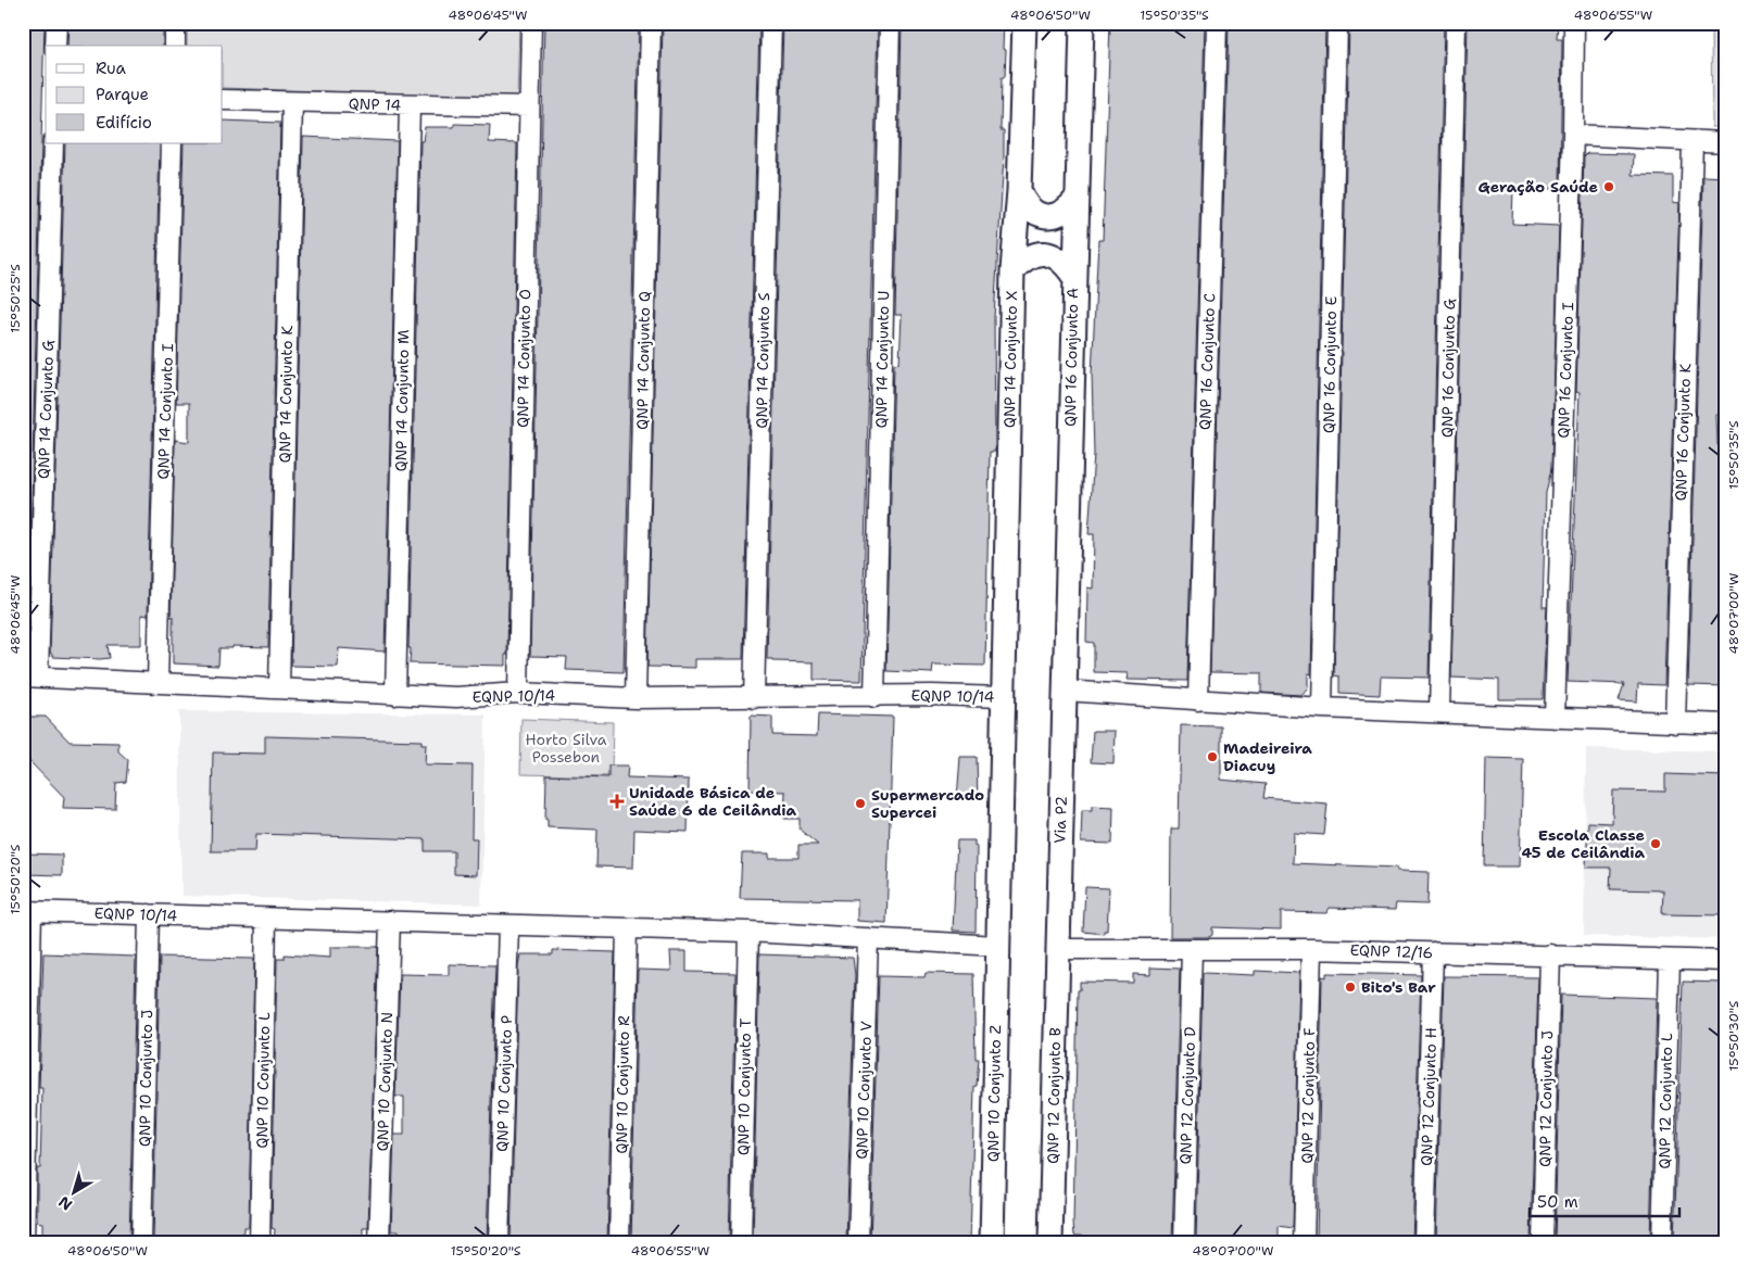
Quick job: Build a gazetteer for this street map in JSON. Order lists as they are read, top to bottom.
{
  "streets": {
    "street": [
      "QNP 14",
      "QNP 16 Conjunto A",
      "QNP 14 Conjunto O",
      "QNP 14 Conjunto U",
      "QNP 14 Conjunto X",
      "QNP 14 Conjunto Q",
      "QNP 14 Conjunto S",
      "QNP 16 Conjunto C",
      "QNP 16 Conjunto E",
      "QNP 16 Conjunto G",
      "QNP 16 Conjunto I",
      "QNP 14 Conjunto K",
      "QNP 14 Conjunto M",
      "QNP 14 Conjunto G",
      "QNP 14 Conjunto I",
      "QNP 16 Conjunto K",
      "EQNP 10/14",
      "Via P2",
      "EQNP 12/16",
      "QNP 10 Conjunto J",
      "QNP 10 Conjunto L",
      "QNP 10 Conjunto N",
      "QNP 10 Conjunto P",
      "QNP 10 Conjunto R",
      "QNP 10 Conjunto T",
      "QNP 10 Conjunto V",
      "QNP 10 Conjunto Z",
      "QNP 12 Conjunto B",
      "QNP 12 Conjunto D",
      "QNP 12 Conjunto F",
      "QNP 12 Conjunto H",
      "QNP 12 Conjunto J",
      "QNP 12 Conjunto L"
    ]
  },
  "crossings": [
    ["QNP 14", "QNP 14 Conjunto O"],
    ["QNP 14", "QNP 14 Conjunto K"],
    ["QNP 14", "QNP 14 Conjunto M"],
    ["QNP 16 Conjunto A", "Via P2"],
    ["QNP 14 Conjunto O", "EQNP 10/14"],
    ["QNP 14 Conjunto U", "EQNP 10/14"],
    ["QNP 14 Conjunto X", "EQNP 10/14"],
    ["QNP 14 Conjunto Q", "EQNP 10/14"],
    ["QNP 14 Conjunto S", "EQNP 10/14"],
    ["QNP 14 Conjunto K", "EQNP 10/14"],
    ["QNP 14 Conjunto M", "EQNP 10/14"],
    ["QNP 14 Conjunto G", "EQNP 10/14"],
    ["QNP 14 Conjunto I", "EQNP 10/14"],
    ["EQNP 10/14", "QNP 10 Conjunto J"],
    ["EQNP 10/14", "QNP 10 Conjunto L"],
    ["EQNP 10/14", "QNP 10 Conjunto N"],
    ["EQNP 10/14", "QNP 10 Conjunto P"],
    ["EQNP 10/14", "QNP 10 Conjunto R"],
    ["EQNP 10/14", "QNP 10 Conjunto T"],
    ["EQNP 10/14", "QNP 10 Conjunto V"],
    ["EQNP 10/14", "QNP 10 Conjunto Z"],
    ["Via P2", "EQNP 12/16"],
    ["Via P2", "QNP 12 Conjunto B"],
    ["EQNP 12/16", "QNP 12 Conjunto B"],
    ["EQNP 12/16", "QNP 12 Conjunto D"],
    ["EQNP 12/16", "QNP 12 Conjunto F"],
    ["EQNP 12/16", "QNP 12 Conjunto H"],
    ["EQNP 12/16", "QNP 12 Conjunto J"],
    ["EQNP 12/16", "QNP 12 Conjunto L"]
  ],
  "parks": ["Horto Silva Possebon"],
  "places": {
    "other": [
      "Geração Saúde",
      "Madeireira Diacuy",
      "Supermercado Supercei",
      "Escola Classe 45 de Ceilândia",
      "Bito's Bar"
    ],
    "health": ["Unidade Básica de Saúde 6 de Ceilândia"]
  },
  "legend": ["Rua", "Parque", "Edifício"],
  "scale_bar": "50 m",
  "north": "bottom left",
  "coordinates": [
    "48°06'45\"W",
    "48°06'50\"W",
    "15°50'35\"S",
    "48°06'55\"W",
    "15°50'25\"S",
    "48°07'00\"W",
    "15°50'20\"S",
    "15°50'30\"S"
  ]
}
